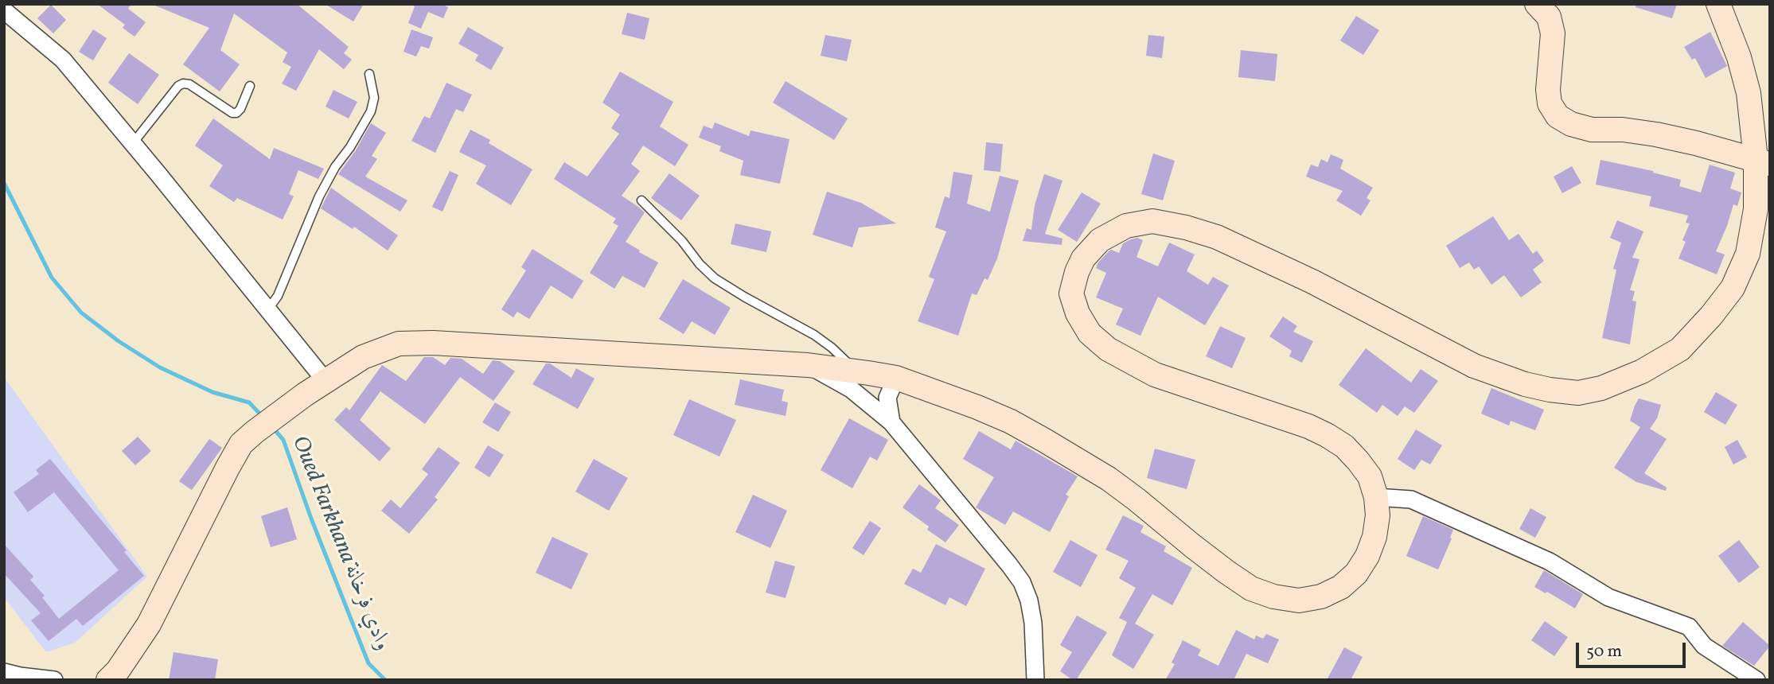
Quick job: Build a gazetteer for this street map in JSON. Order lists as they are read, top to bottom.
{
  "water": ["Oued Farkhana وادي فرخانة"],
  "scale_bar": "50 m"
}
